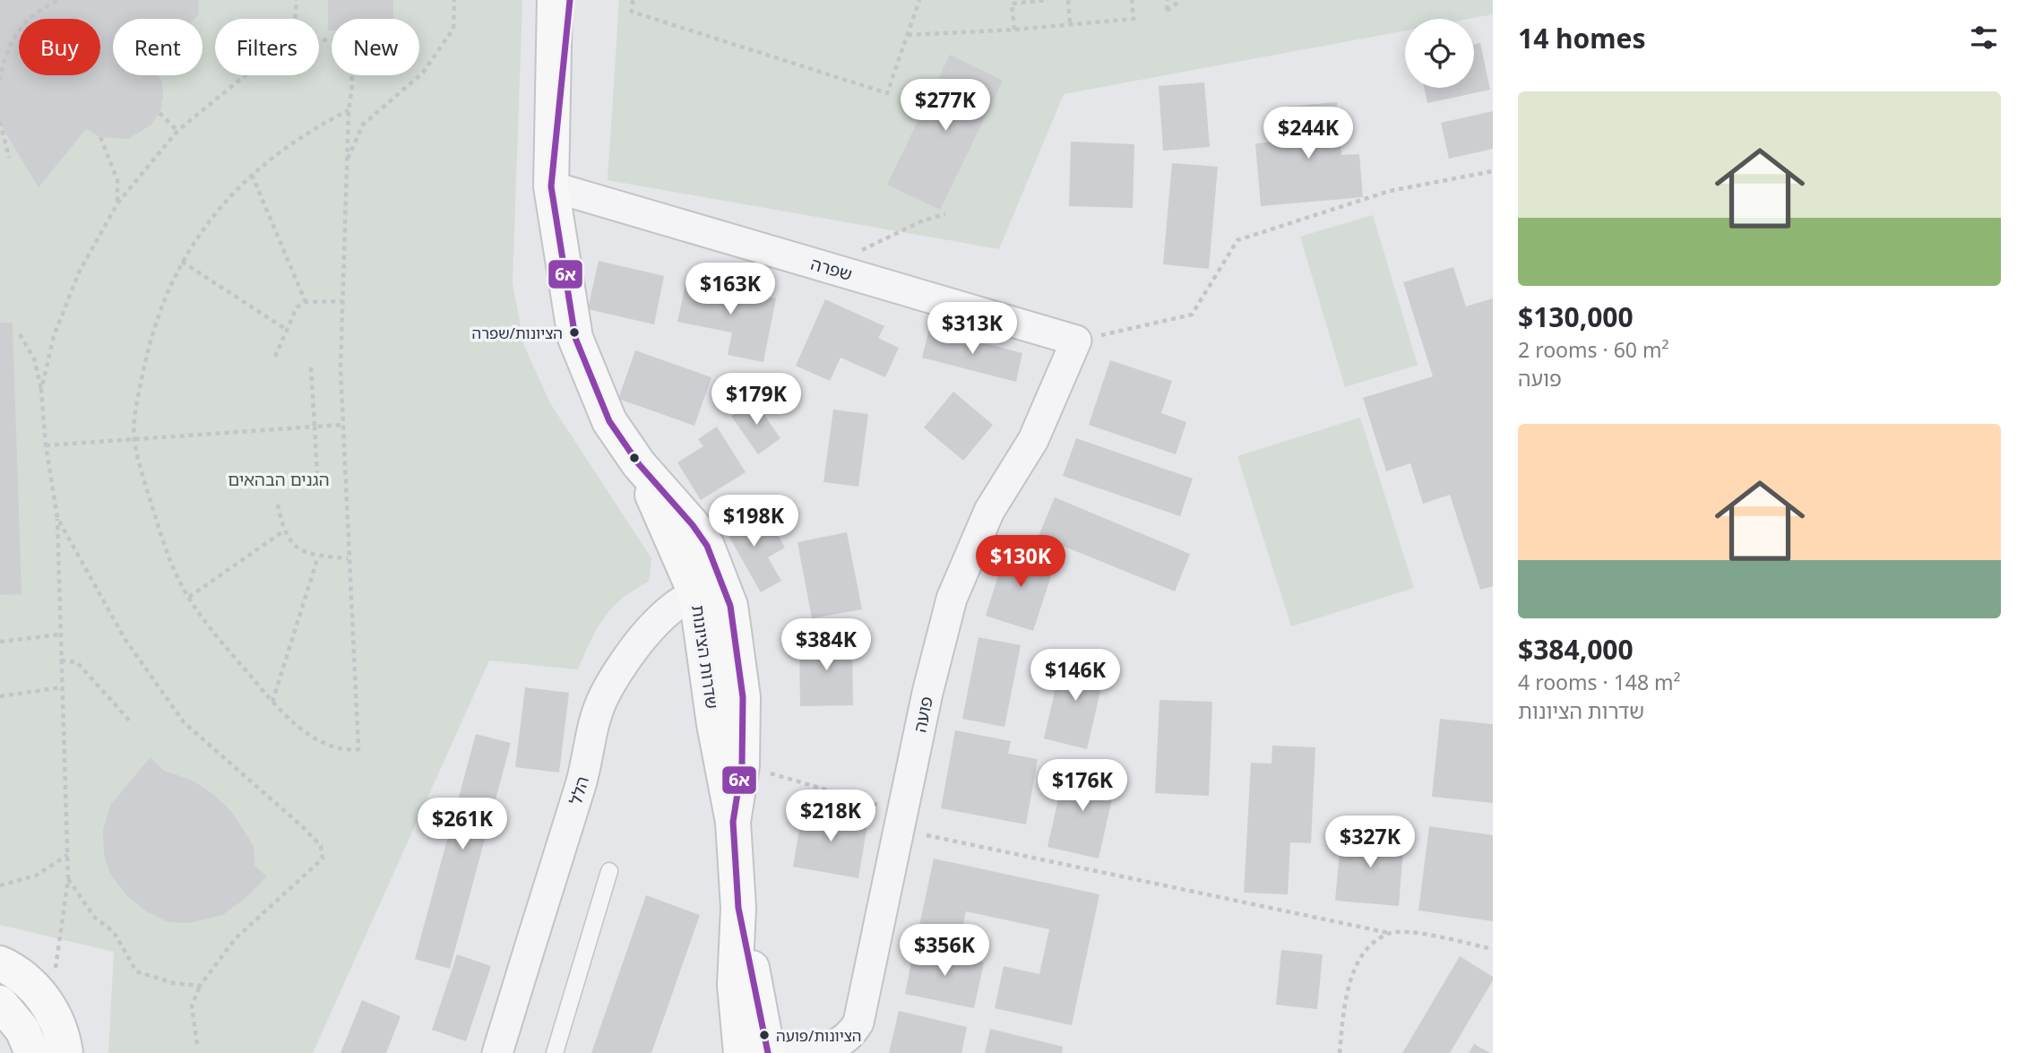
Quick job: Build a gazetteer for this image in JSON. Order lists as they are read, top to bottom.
{
  "streets": {
    "street": [
      "שפרה",
      "שדרות הציונות",
      "פועה",
      "הלל"
    ]
  },
  "crossings": [
    ["שפרה", "שדרות הציונות"],
    ["שפרה", "פועה"],
    ["שדרות הציונות", "הלל"]
  ],
  "parks": ["הגנים הבהאים"],
  "places": ["הציונות/שפרה", "הציונות/פועה"],
  "lines": ["transit line 6א"],
  "page": {
    "heading": "14 homes",
    "chip": [
      "Buy",
      "Rent",
      "Filters",
      "New"
    ],
    "list": [
      {
        "name": "$130,000",
        "note": "2 rooms · 60 m² · פועה"
      },
      {
        "name": "$384,000",
        "note": "4 rooms · 148 m² · שדרות הציונות"
      }
    ],
    "price": [
      "$277K",
      "$244K",
      "$163K",
      "$313K",
      "$179K",
      "$198K",
      "$130K",
      "$384K",
      "$146K",
      "$176K",
      "$218K",
      "$261K",
      "$327K",
      "$356K"
    ]
  }
}
